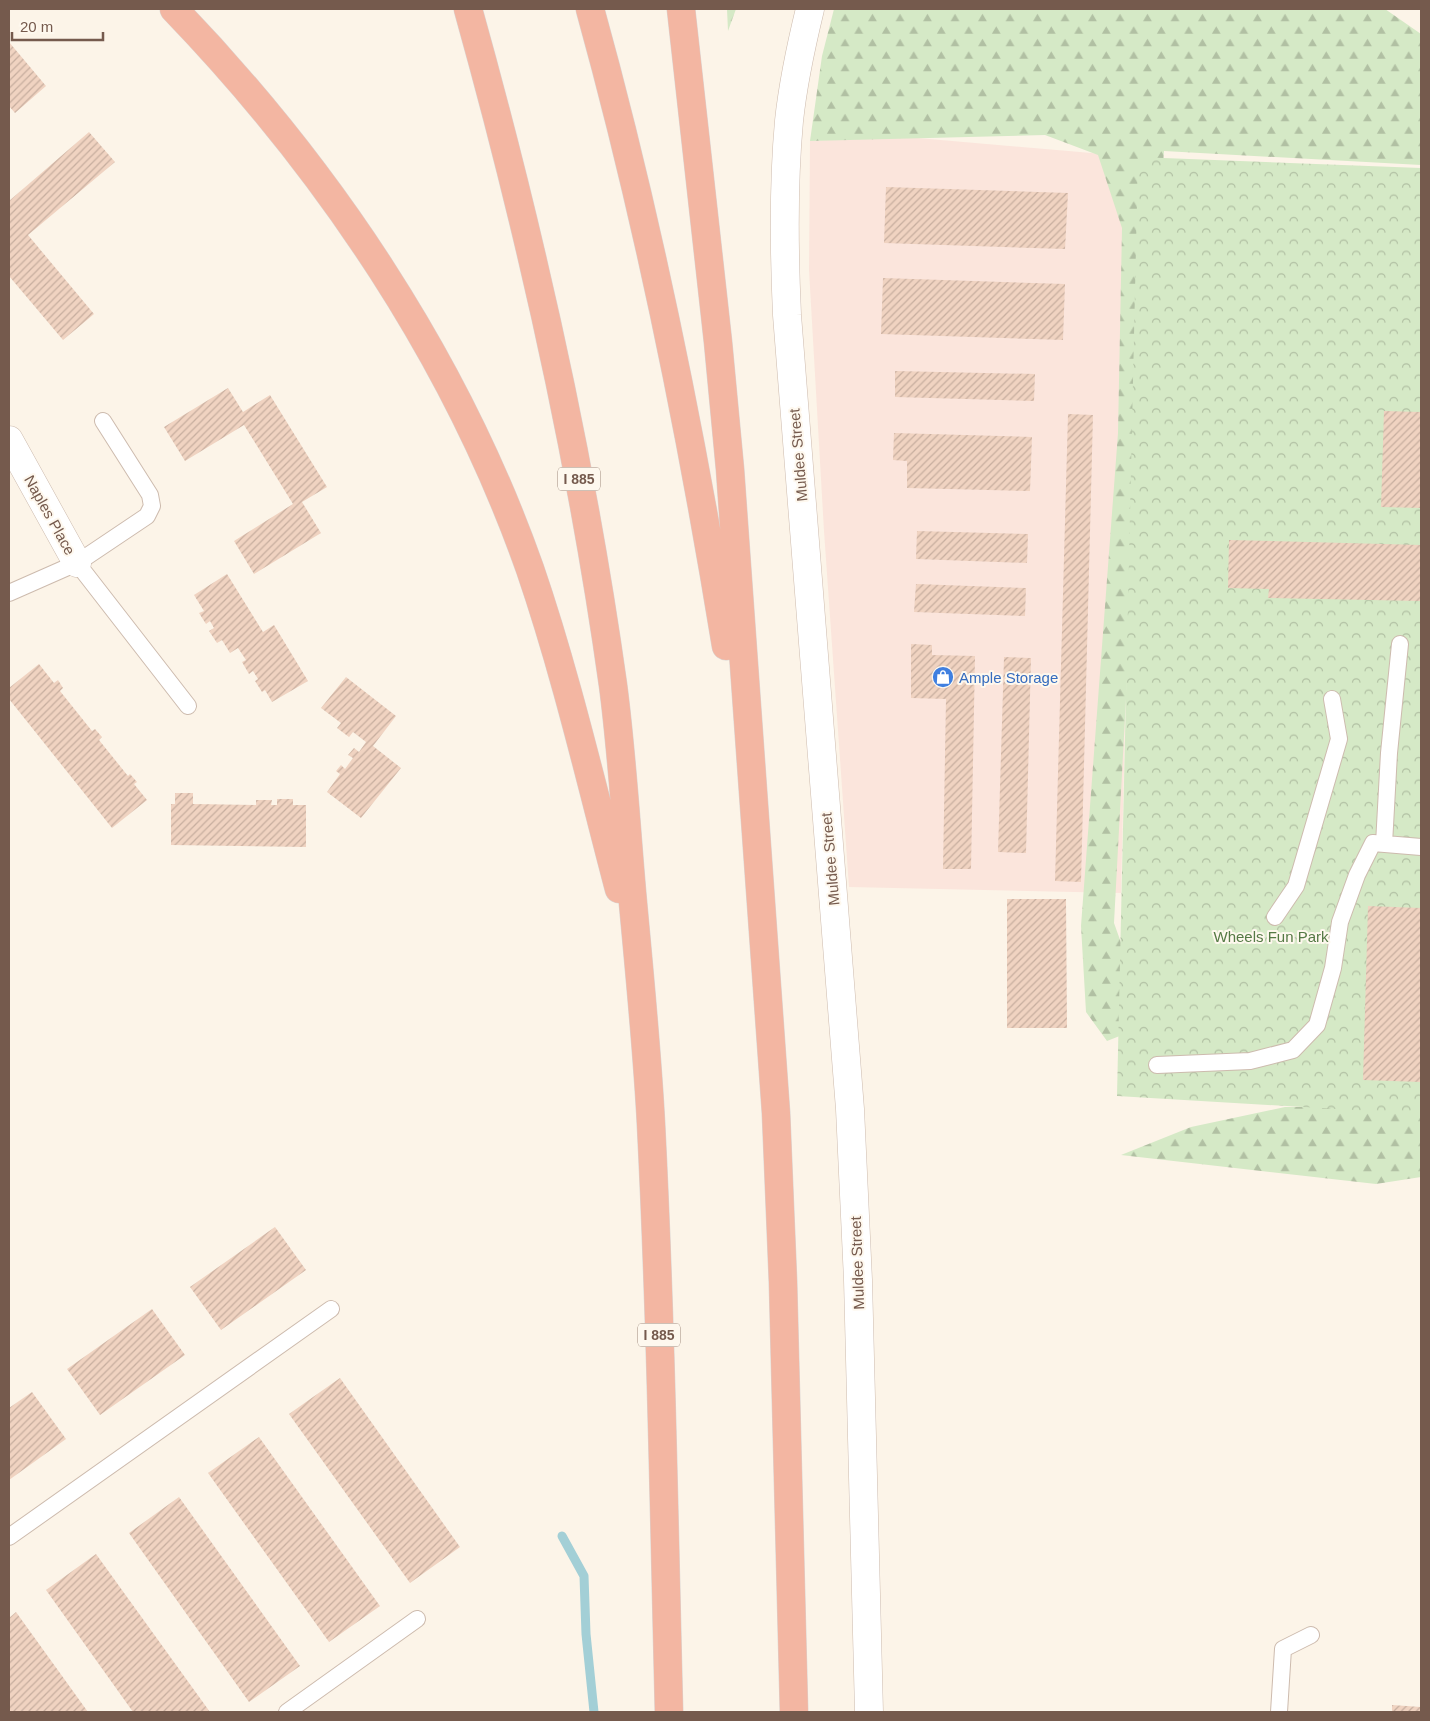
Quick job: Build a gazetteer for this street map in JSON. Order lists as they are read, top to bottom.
{
  "streets": {
    "highway": ["I 885"],
    "street": ["Muldee Street", "Naples Place"]
  },
  "parks": ["Wheels Fun Park"],
  "places": {
    "shop": ["Ample Storage"]
  },
  "scale_bar": "20 m"
}
